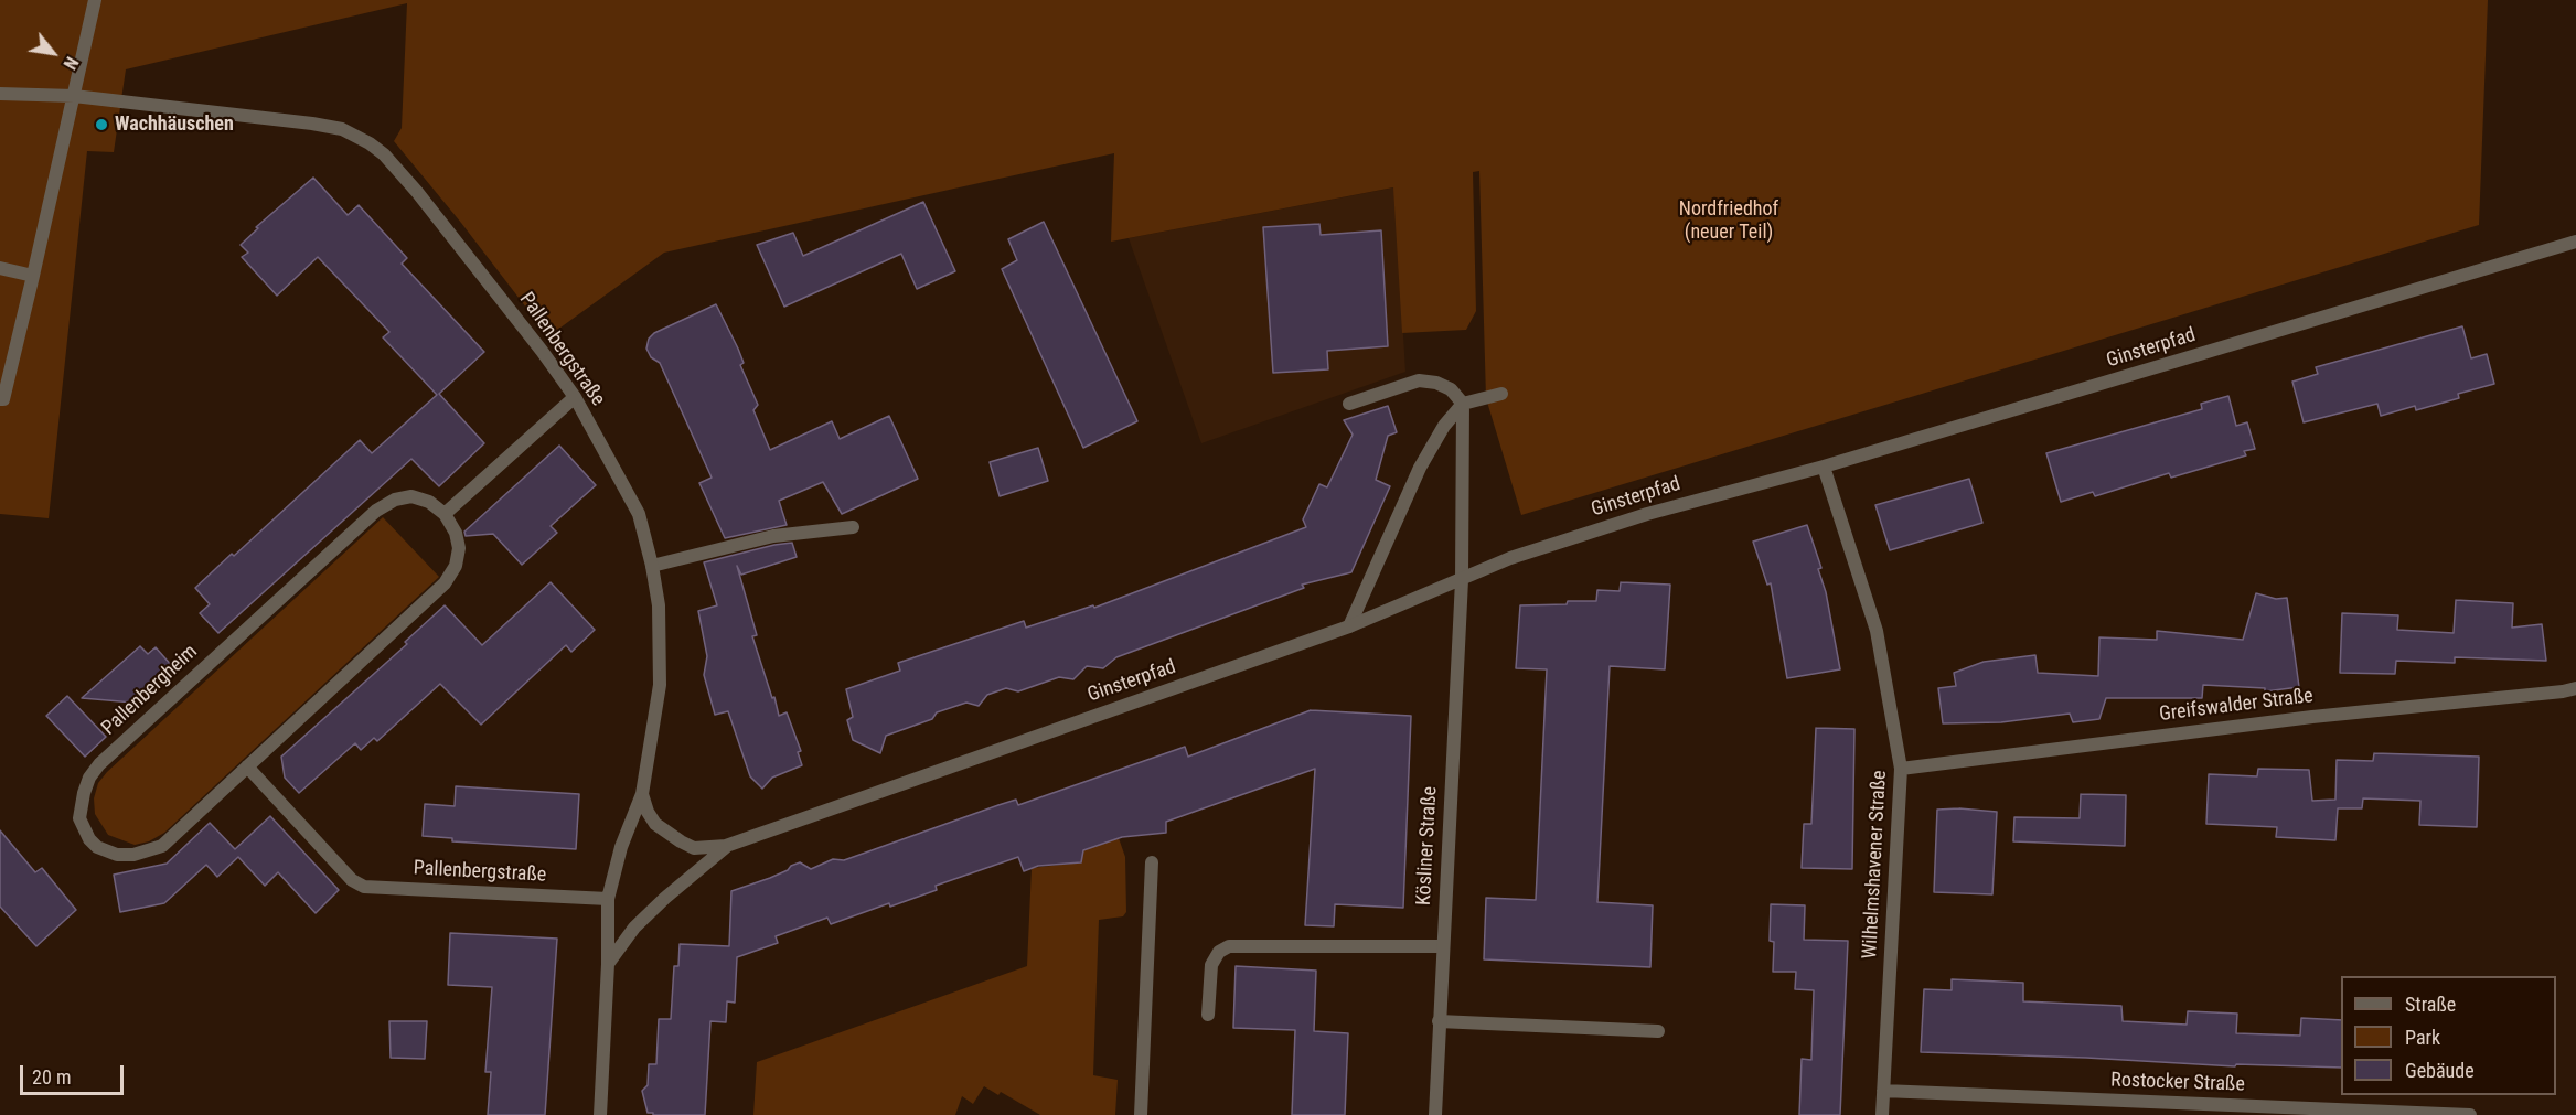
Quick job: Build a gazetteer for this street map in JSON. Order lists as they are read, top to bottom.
{
  "streets": {
    "street": [
      "Ginsterpfad",
      "Pallenbergstraße",
      "Pallenbergheim",
      "Greifswalder Straße",
      "Kösliner Straße",
      "Wilhelmshavener Straße",
      "Rostocker Straße"
    ]
  },
  "crossings": [
    ["Ginsterpfad", "Pallenbergstraße"],
    ["Ginsterpfad", "Kösliner Straße"],
    ["Ginsterpfad", "Wilhelmshavener Straße"],
    ["Pallenbergstraße", "Pallenbergheim"],
    ["Greifswalder Straße", "Wilhelmshavener Straße"],
    ["Wilhelmshavener Straße", "Rostocker Straße"]
  ],
  "parks": ["Nordfriedhof (neuer Teil)"],
  "places": ["Wachhäuschen"],
  "legend": ["Straße", "Park", "Gebäude"],
  "scale_bar": "20 m",
  "north": "bottom right"
}
